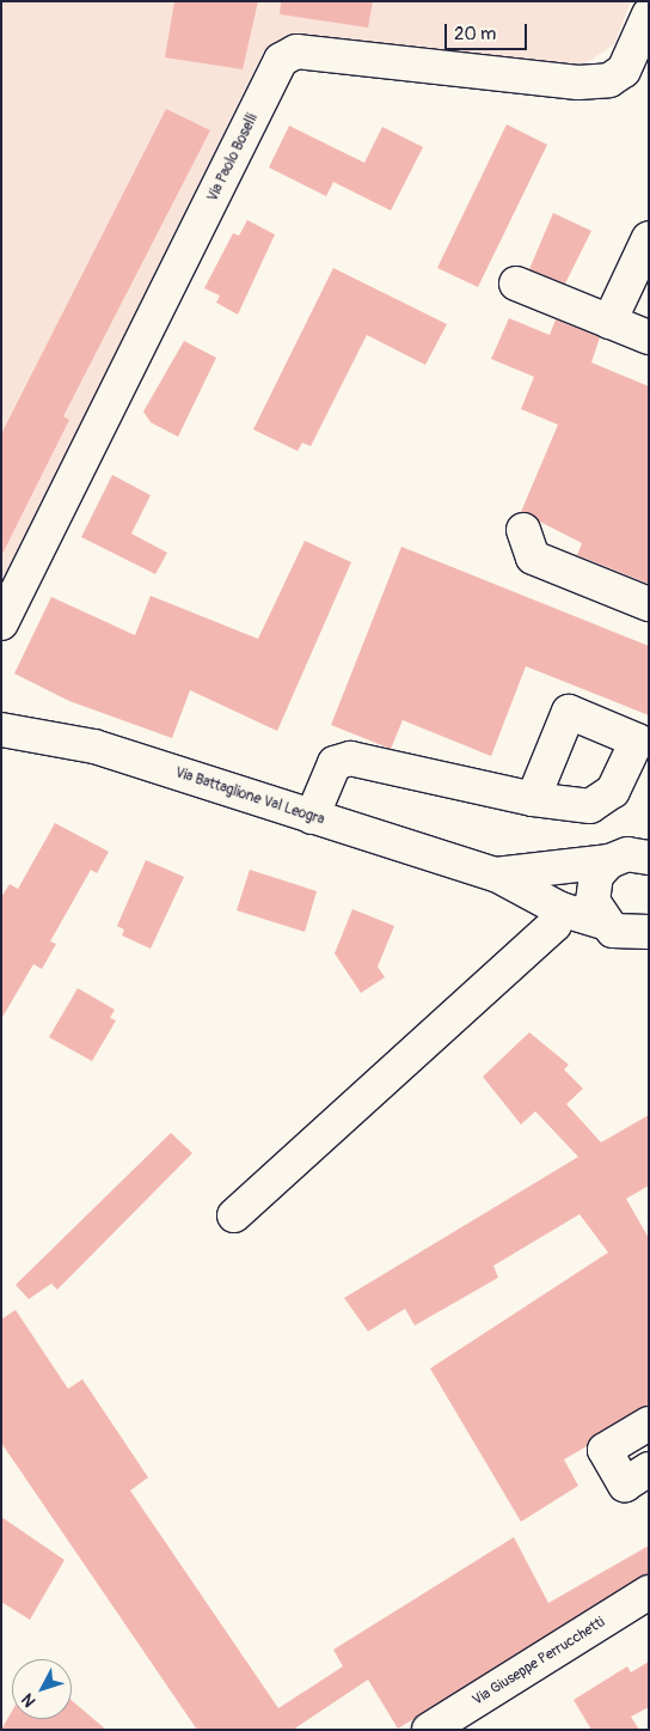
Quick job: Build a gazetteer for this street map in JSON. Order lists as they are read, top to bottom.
{
  "streets": {
    "street": ["Via Paolo Boselli", "Via Battaglione Val Leogra", "Via Giuseppe Perrucchetti"]
  },
  "scale_bar": "20 m",
  "north": "bottom left"
}
